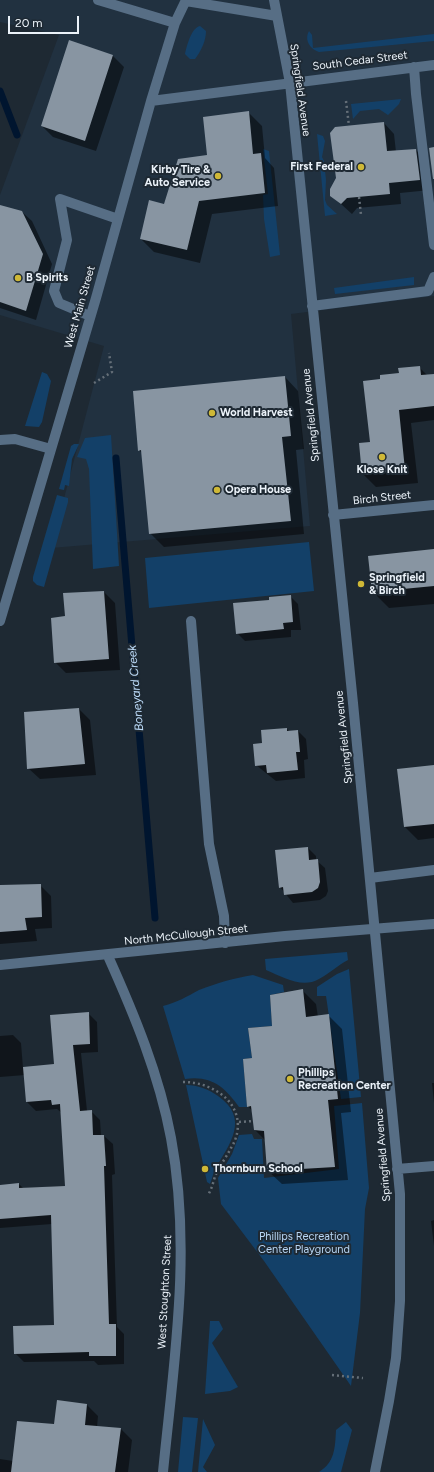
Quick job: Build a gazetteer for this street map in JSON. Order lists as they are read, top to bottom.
{
  "streets": {
    "street": [
      "South Cedar Street",
      "Springfield Avenue",
      "West Main Street",
      "Birch Street",
      "North McCullough Street",
      "West Stoughton Street"
    ]
  },
  "crossings": [
    ["South Cedar Street", "Springfield Avenue"],
    ["South Cedar Street", "West Main Street"],
    ["Springfield Avenue", "Birch Street"],
    ["Springfield Avenue", "North McCullough Street"],
    ["North McCullough Street", "West Stoughton Street"]
  ],
  "water": ["Boneyard Creek"],
  "parks": ["Phillips Recreation Center Playground"],
  "places": [
    "First Federal",
    "Kirby Tire & Auto Service",
    "B Spirits",
    "World Harvest",
    "Klose Knit",
    "Opera House",
    "Springfield & Birch",
    "Phillips Recreation Center",
    "Thornburn School"
  ],
  "scale_bar": "20 m"
}
